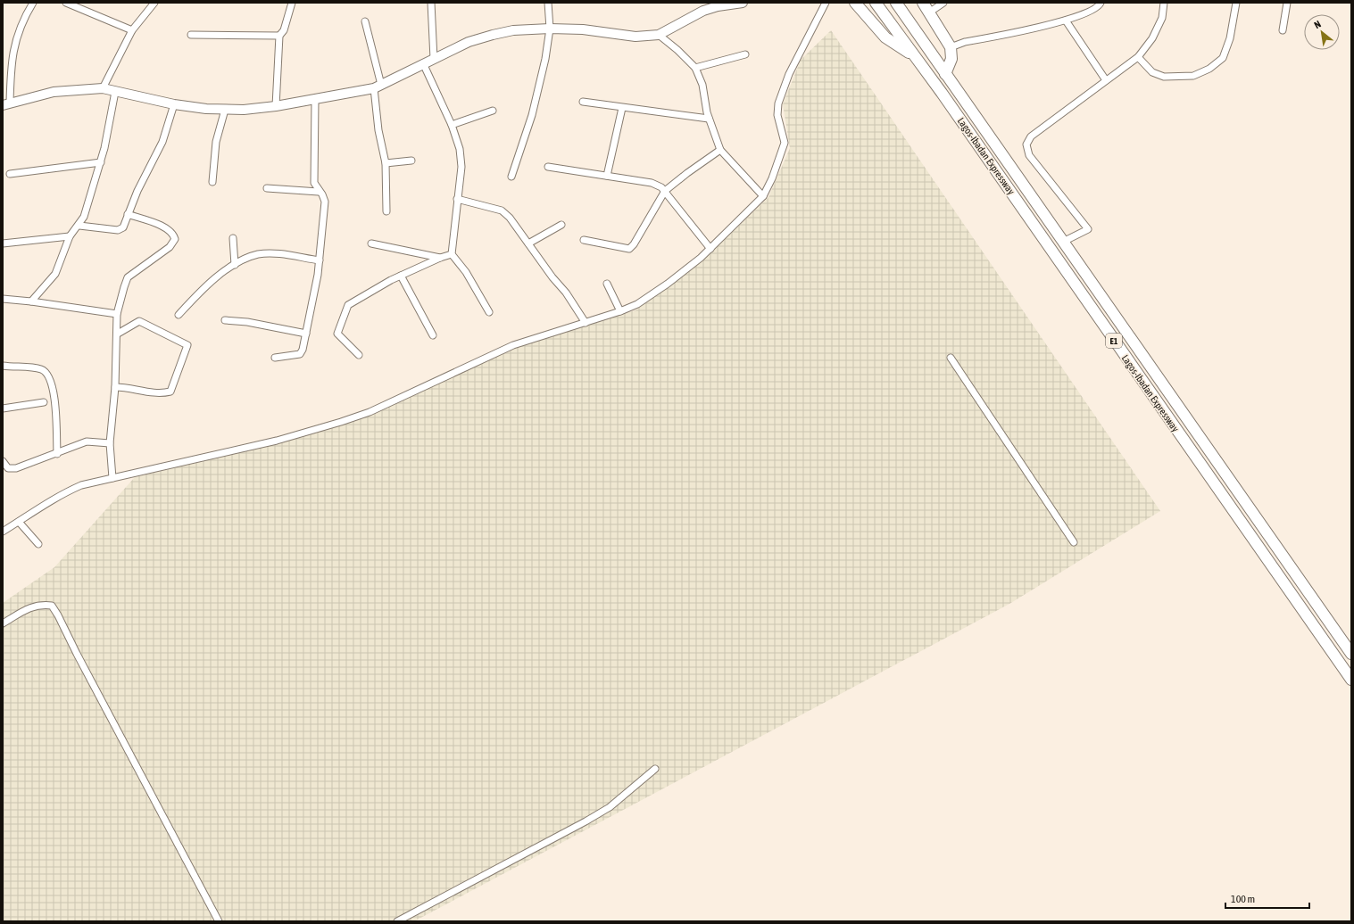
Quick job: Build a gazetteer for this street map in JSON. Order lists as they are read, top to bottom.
{
  "streets": {
    "highway": ["Lagos-Ibadan Expressway", "E1"]
  },
  "scale_bar": "100 m",
  "north": "top left"
}
